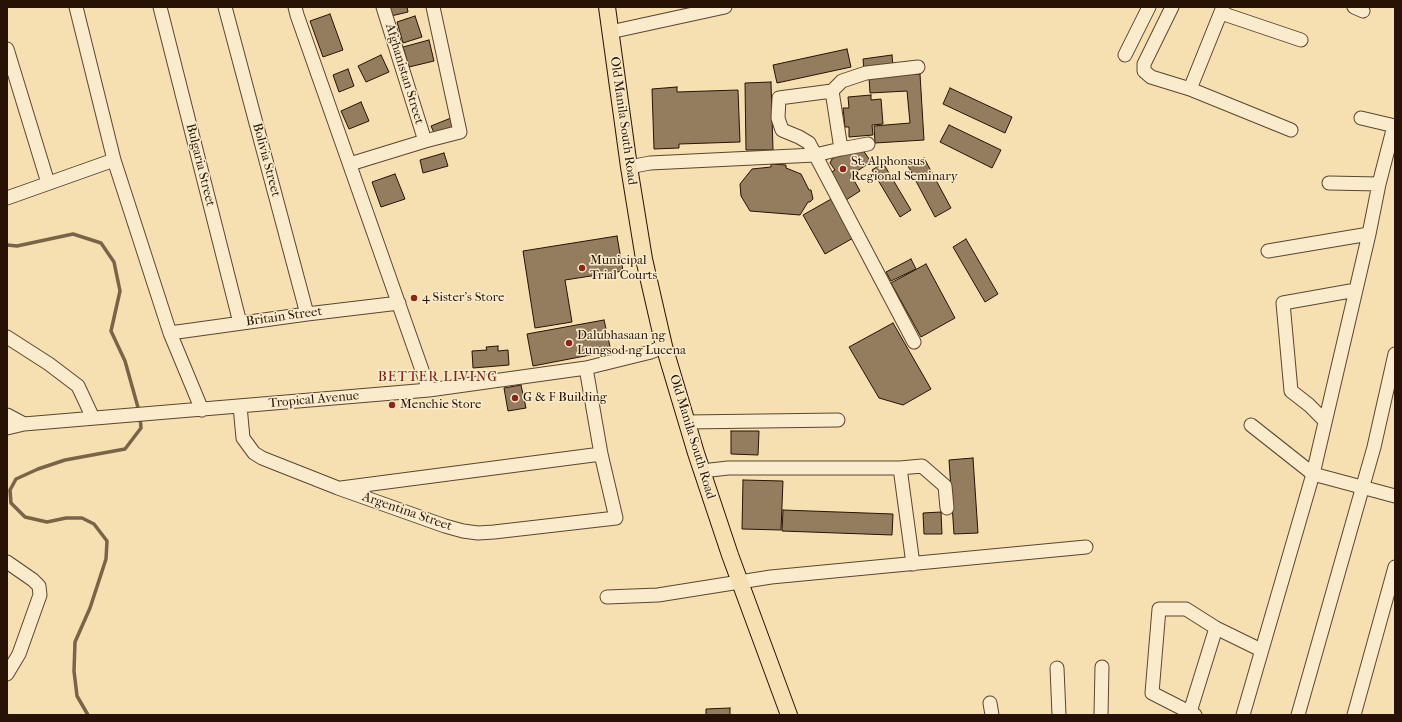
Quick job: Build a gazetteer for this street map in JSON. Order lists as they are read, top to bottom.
{
  "streets": {
    "main road": ["Old Manila South Road"],
    "street": [
      "Afghanistan Street",
      "Bolivia Street",
      "Bulgaria Street",
      "Britain Street",
      "Tropical Avenue",
      "Argentina Street"
    ]
  },
  "crossings": [
    ["Old Manila South Road", "Tropical Avenue"],
    ["Bolivia Street", "Britain Street"],
    ["Bulgaria Street", "Britain Street"],
    ["Tropical Avenue", "Argentina Street"]
  ],
  "districts": ["BETTER LIVING"],
  "places": [
    "St. Alphonsus Regional Seminary",
    "Municipal Trial Courts",
    "4 Sister's Store",
    "Dalubhasaan ng Lungsod ng Lucena",
    "G & F Building",
    "Menchie Store"
  ]
}
